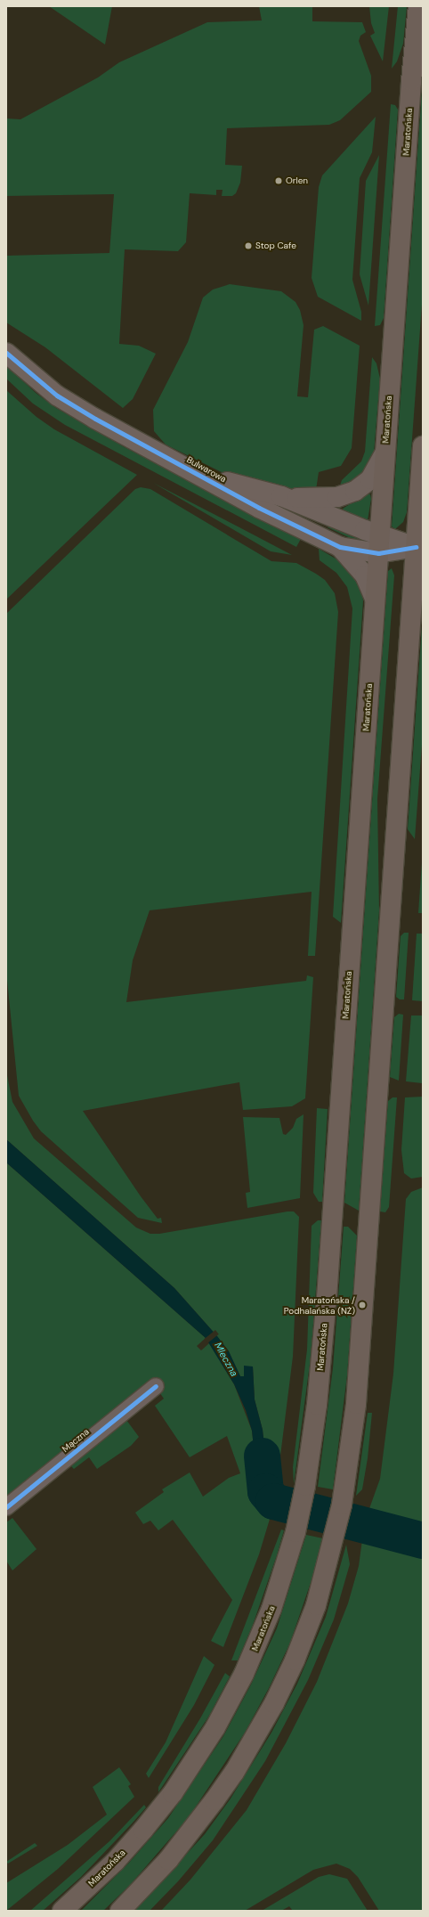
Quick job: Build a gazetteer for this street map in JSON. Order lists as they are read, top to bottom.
{
  "streets": {
    "main road": ["Maratońska"],
    "street": ["Bulwarowa", "Mączna"]
  },
  "crossings": [
    ["Maratońska", "Bulwarowa"]
  ],
  "water": ["Mleczna"],
  "places": ["Orlen", "Stop Cafe", "Maratońska / Podhalańska (NŻ)"]
}
